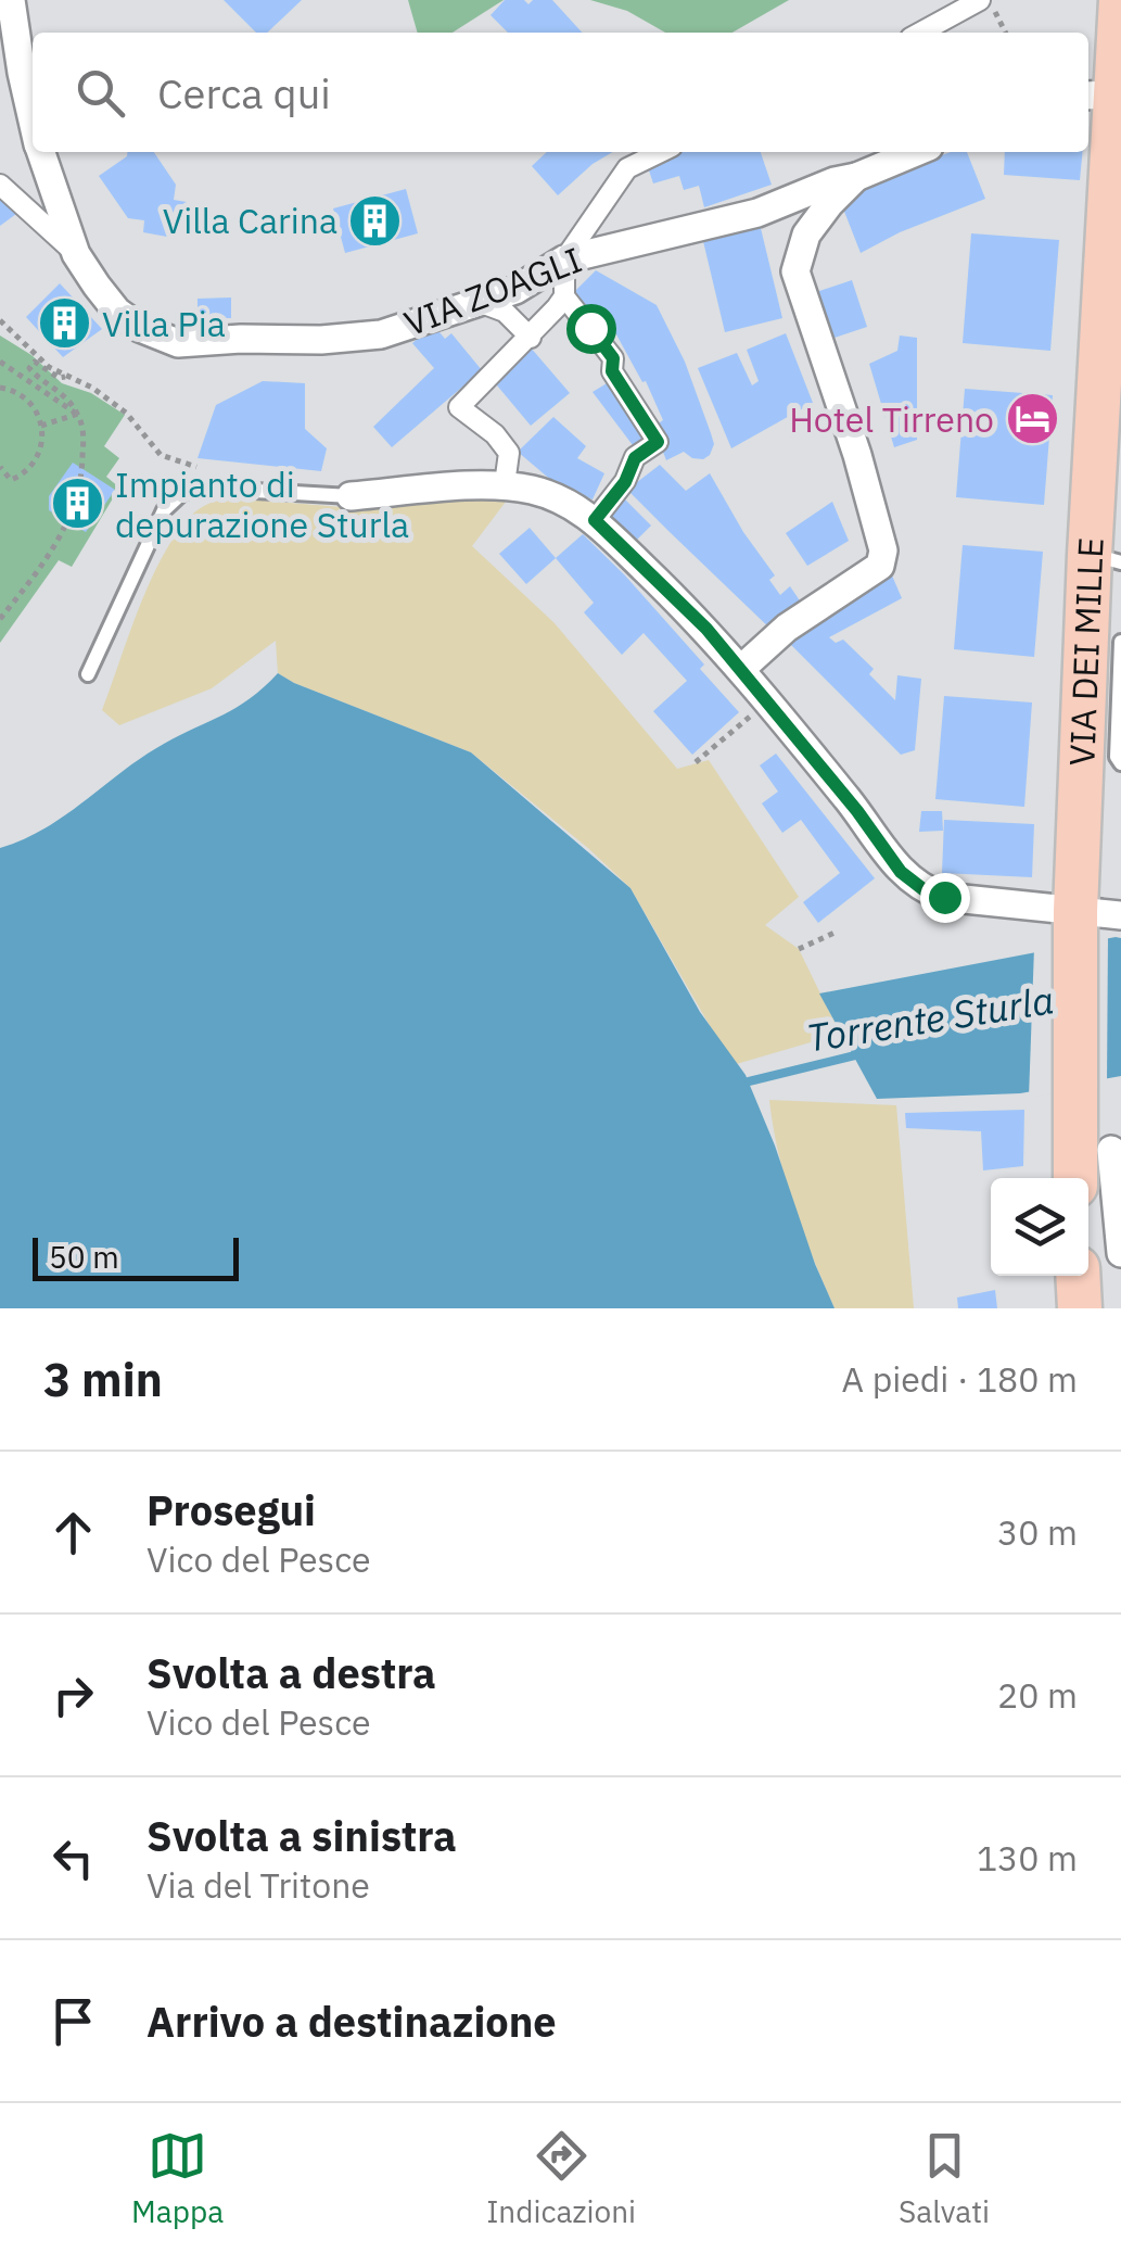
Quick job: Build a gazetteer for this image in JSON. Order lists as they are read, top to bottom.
{
  "streets": {
    "main road": ["VIA DEI MILLE"],
    "street": ["VIA ZOAGLI"]
  },
  "water": ["Torrente Sturla"],
  "places": {
    "building": ["Villa Carina", "Villa Pia", "Impianto di depurazione Sturla"],
    "hotel": ["Hotel Tirreno"]
  },
  "scale_bar": "50 m",
  "page": {
    "search": "Cerca qui",
    "scale": "50 m",
    "heading": ["3 min", "A piedi · 180 m"],
    "list": [
      ["Prosegui", "Vico del Pesce", "30 m"],
      ["Svolta a destra", "Vico del Pesce", "20 m"],
      ["Svolta a sinistra", "Via del Tritone", "130 m"],
      "Arrivo a destinazione"
    ],
    "nav": ["Mappa", "Indicazioni", "Salvati"]
  }
}
